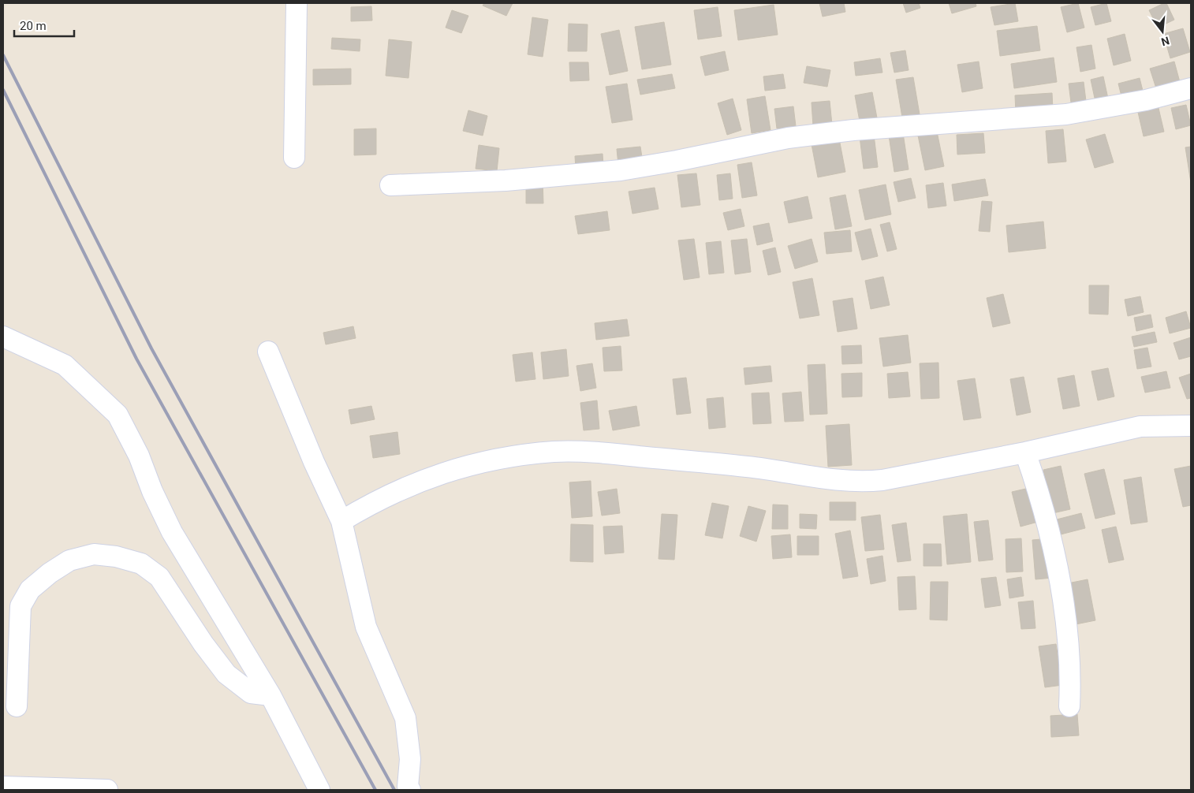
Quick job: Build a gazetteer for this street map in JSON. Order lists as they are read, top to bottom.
{
  "scale_bar": "20 m",
  "north": "bottom"
}
